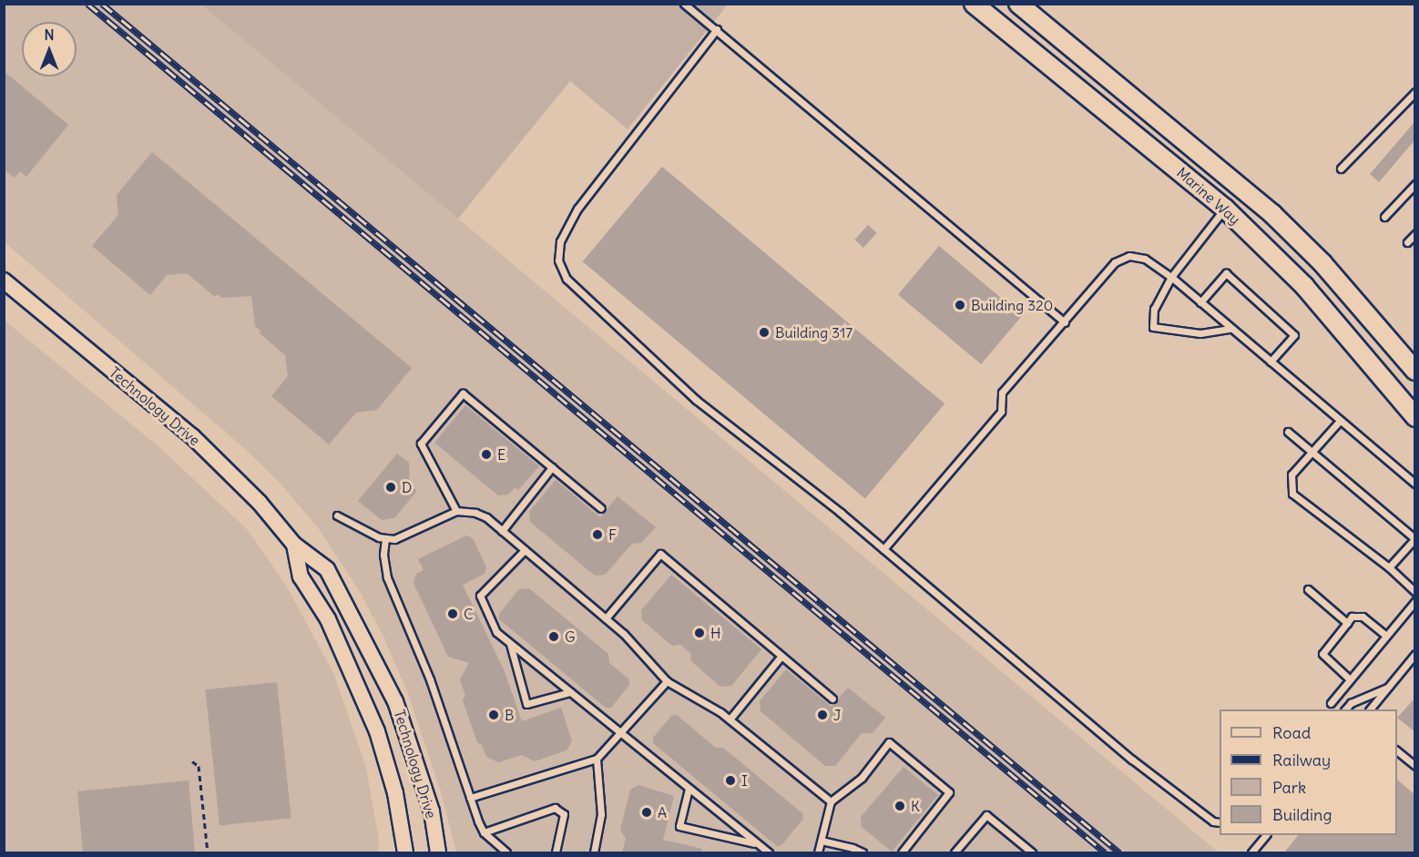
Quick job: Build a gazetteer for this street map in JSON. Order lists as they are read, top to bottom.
{
  "streets": {
    "main road": ["Marine Way"],
    "street": ["Technology Drive"]
  },
  "places": [
    "Building 320",
    "Building 317",
    "E",
    "D",
    "F",
    "C",
    "H",
    "G",
    "B",
    "J",
    "I",
    "K",
    "A"
  ],
  "legend": [
    "Road",
    "Railway",
    "Park",
    "Building"
  ],
  "north": "top"
}
